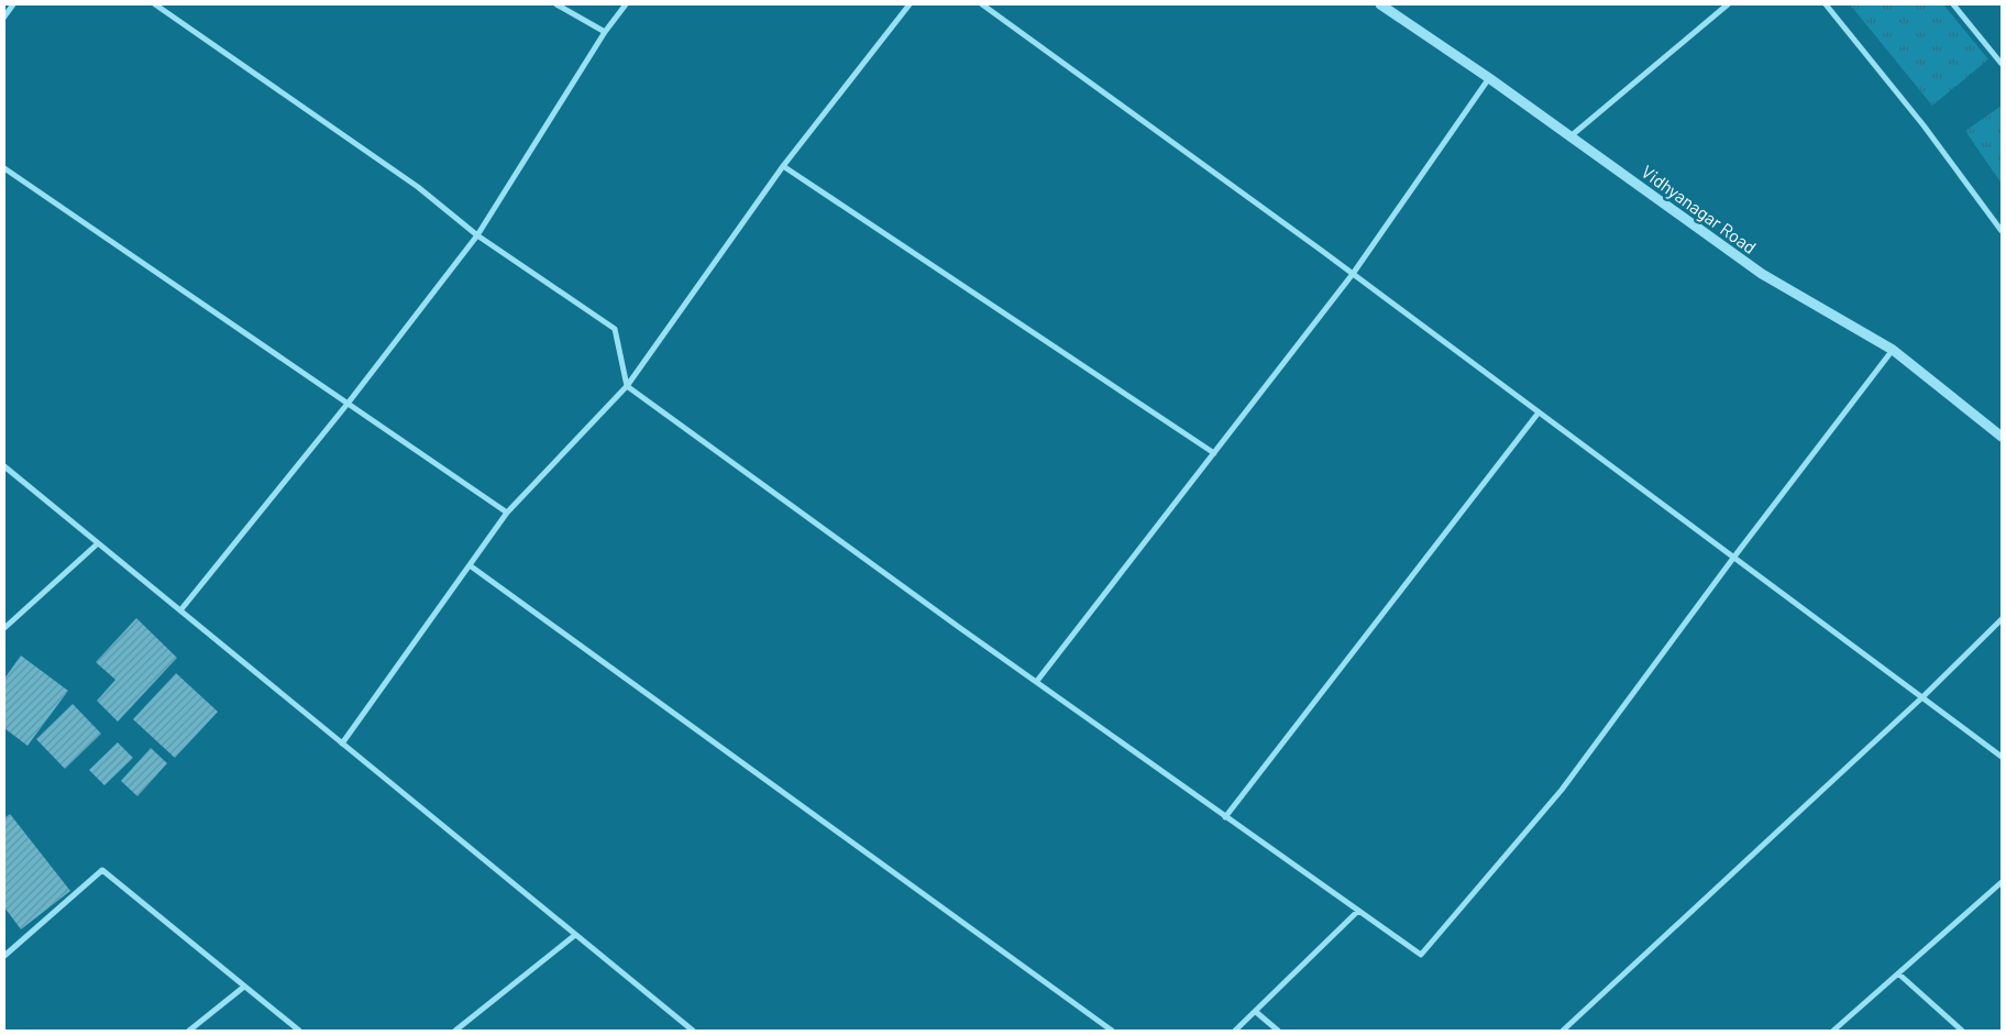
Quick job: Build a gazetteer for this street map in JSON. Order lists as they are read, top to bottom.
{
  "streets": {
    "street": ["Vidhyanagar Road"]
  }
}
